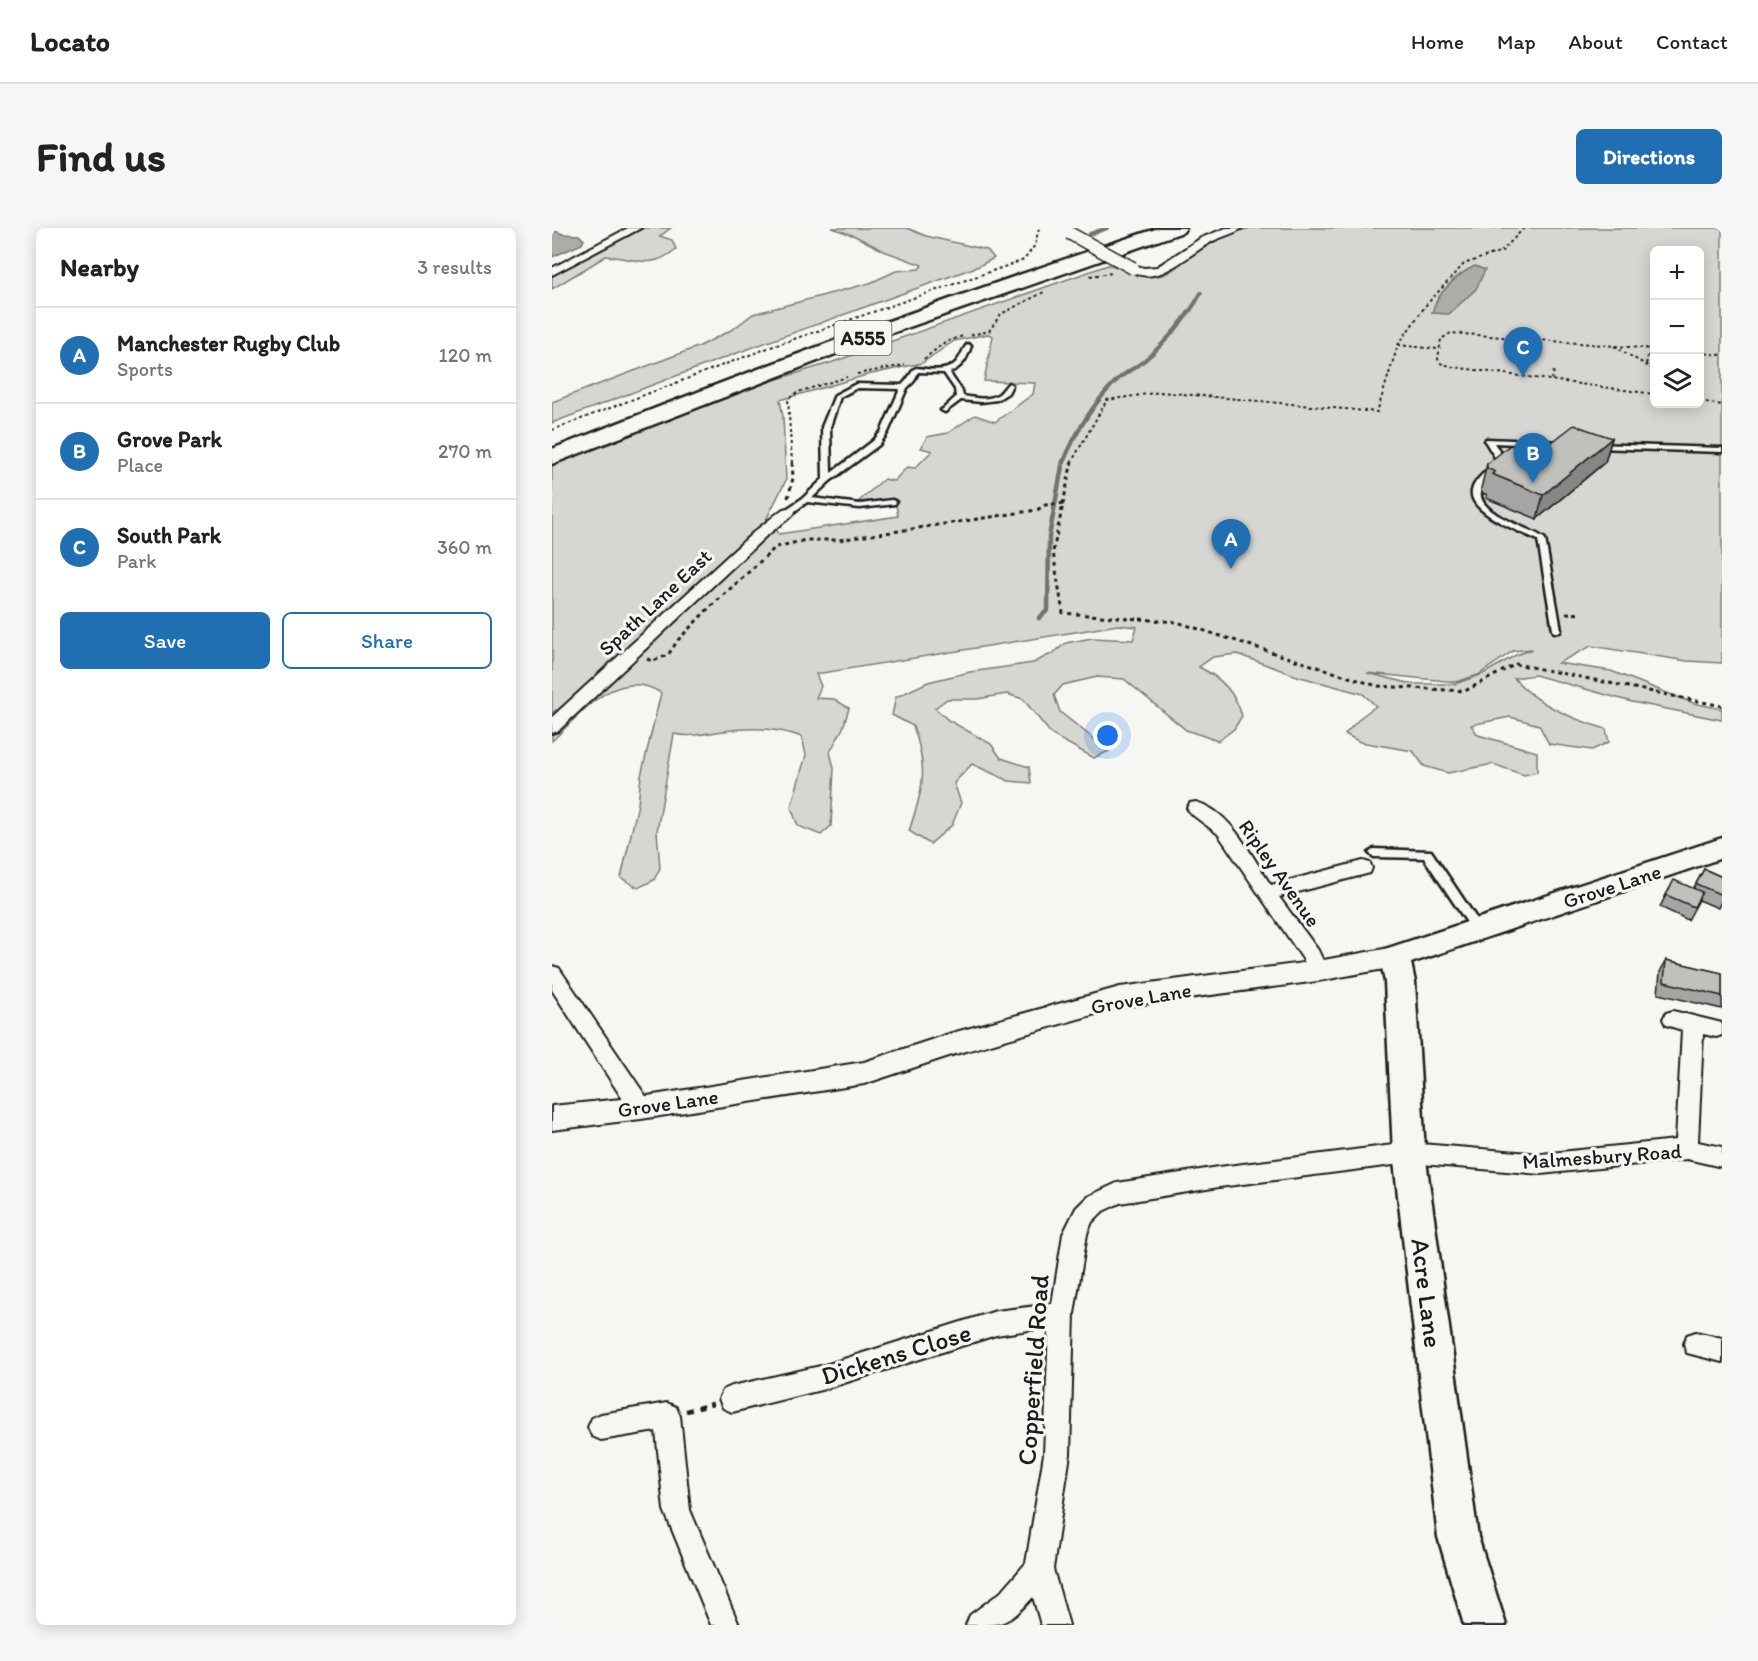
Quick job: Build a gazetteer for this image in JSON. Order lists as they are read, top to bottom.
{
  "streets": {
    "highway": ["A555"],
    "main road": ["Grove Lane", "Acre Lane"],
    "street": [
      "Spath Lane East",
      "Ripley Avenue",
      "Malmesbury Road",
      "Dickens Close",
      "Copperfield Road"
    ]
  },
  "crossings": [
    ["Ripley Avenue", "Grove Lane"],
    ["Grove Lane", "Acre Lane"],
    ["Malmesbury Road", "Acre Lane"],
    ["Malmesbury Road", "Copperfield Road"],
    ["Acre Lane", "Copperfield Road"],
    ["Dickens Close", "Copperfield Road"]
  ],
  "page": {
    "header": "Locato",
    "nav": [
      "Home",
      "Map",
      "About",
      "Contact"
    ],
    "buttons": [
      "Directions",
      ["Save", "Share"]
    ],
    "title": "Find us",
    "heading": ["Nearby", "3 results"],
    "map_buttons": ["+", "−"],
    "list": [
      {
        "mark": "A",
        "name": "Manchester Rugby Club",
        "note": "Sports",
        "value": "120 m"
      },
      {
        "mark": "B",
        "name": "Grove Park",
        "note": "Place",
        "value": "270 m"
      },
      {
        "mark": "C",
        "name": "South Park",
        "note": "Park",
        "value": "360 m"
      }
    ],
    "pins": ["C", "B", "A"]
  }
}
